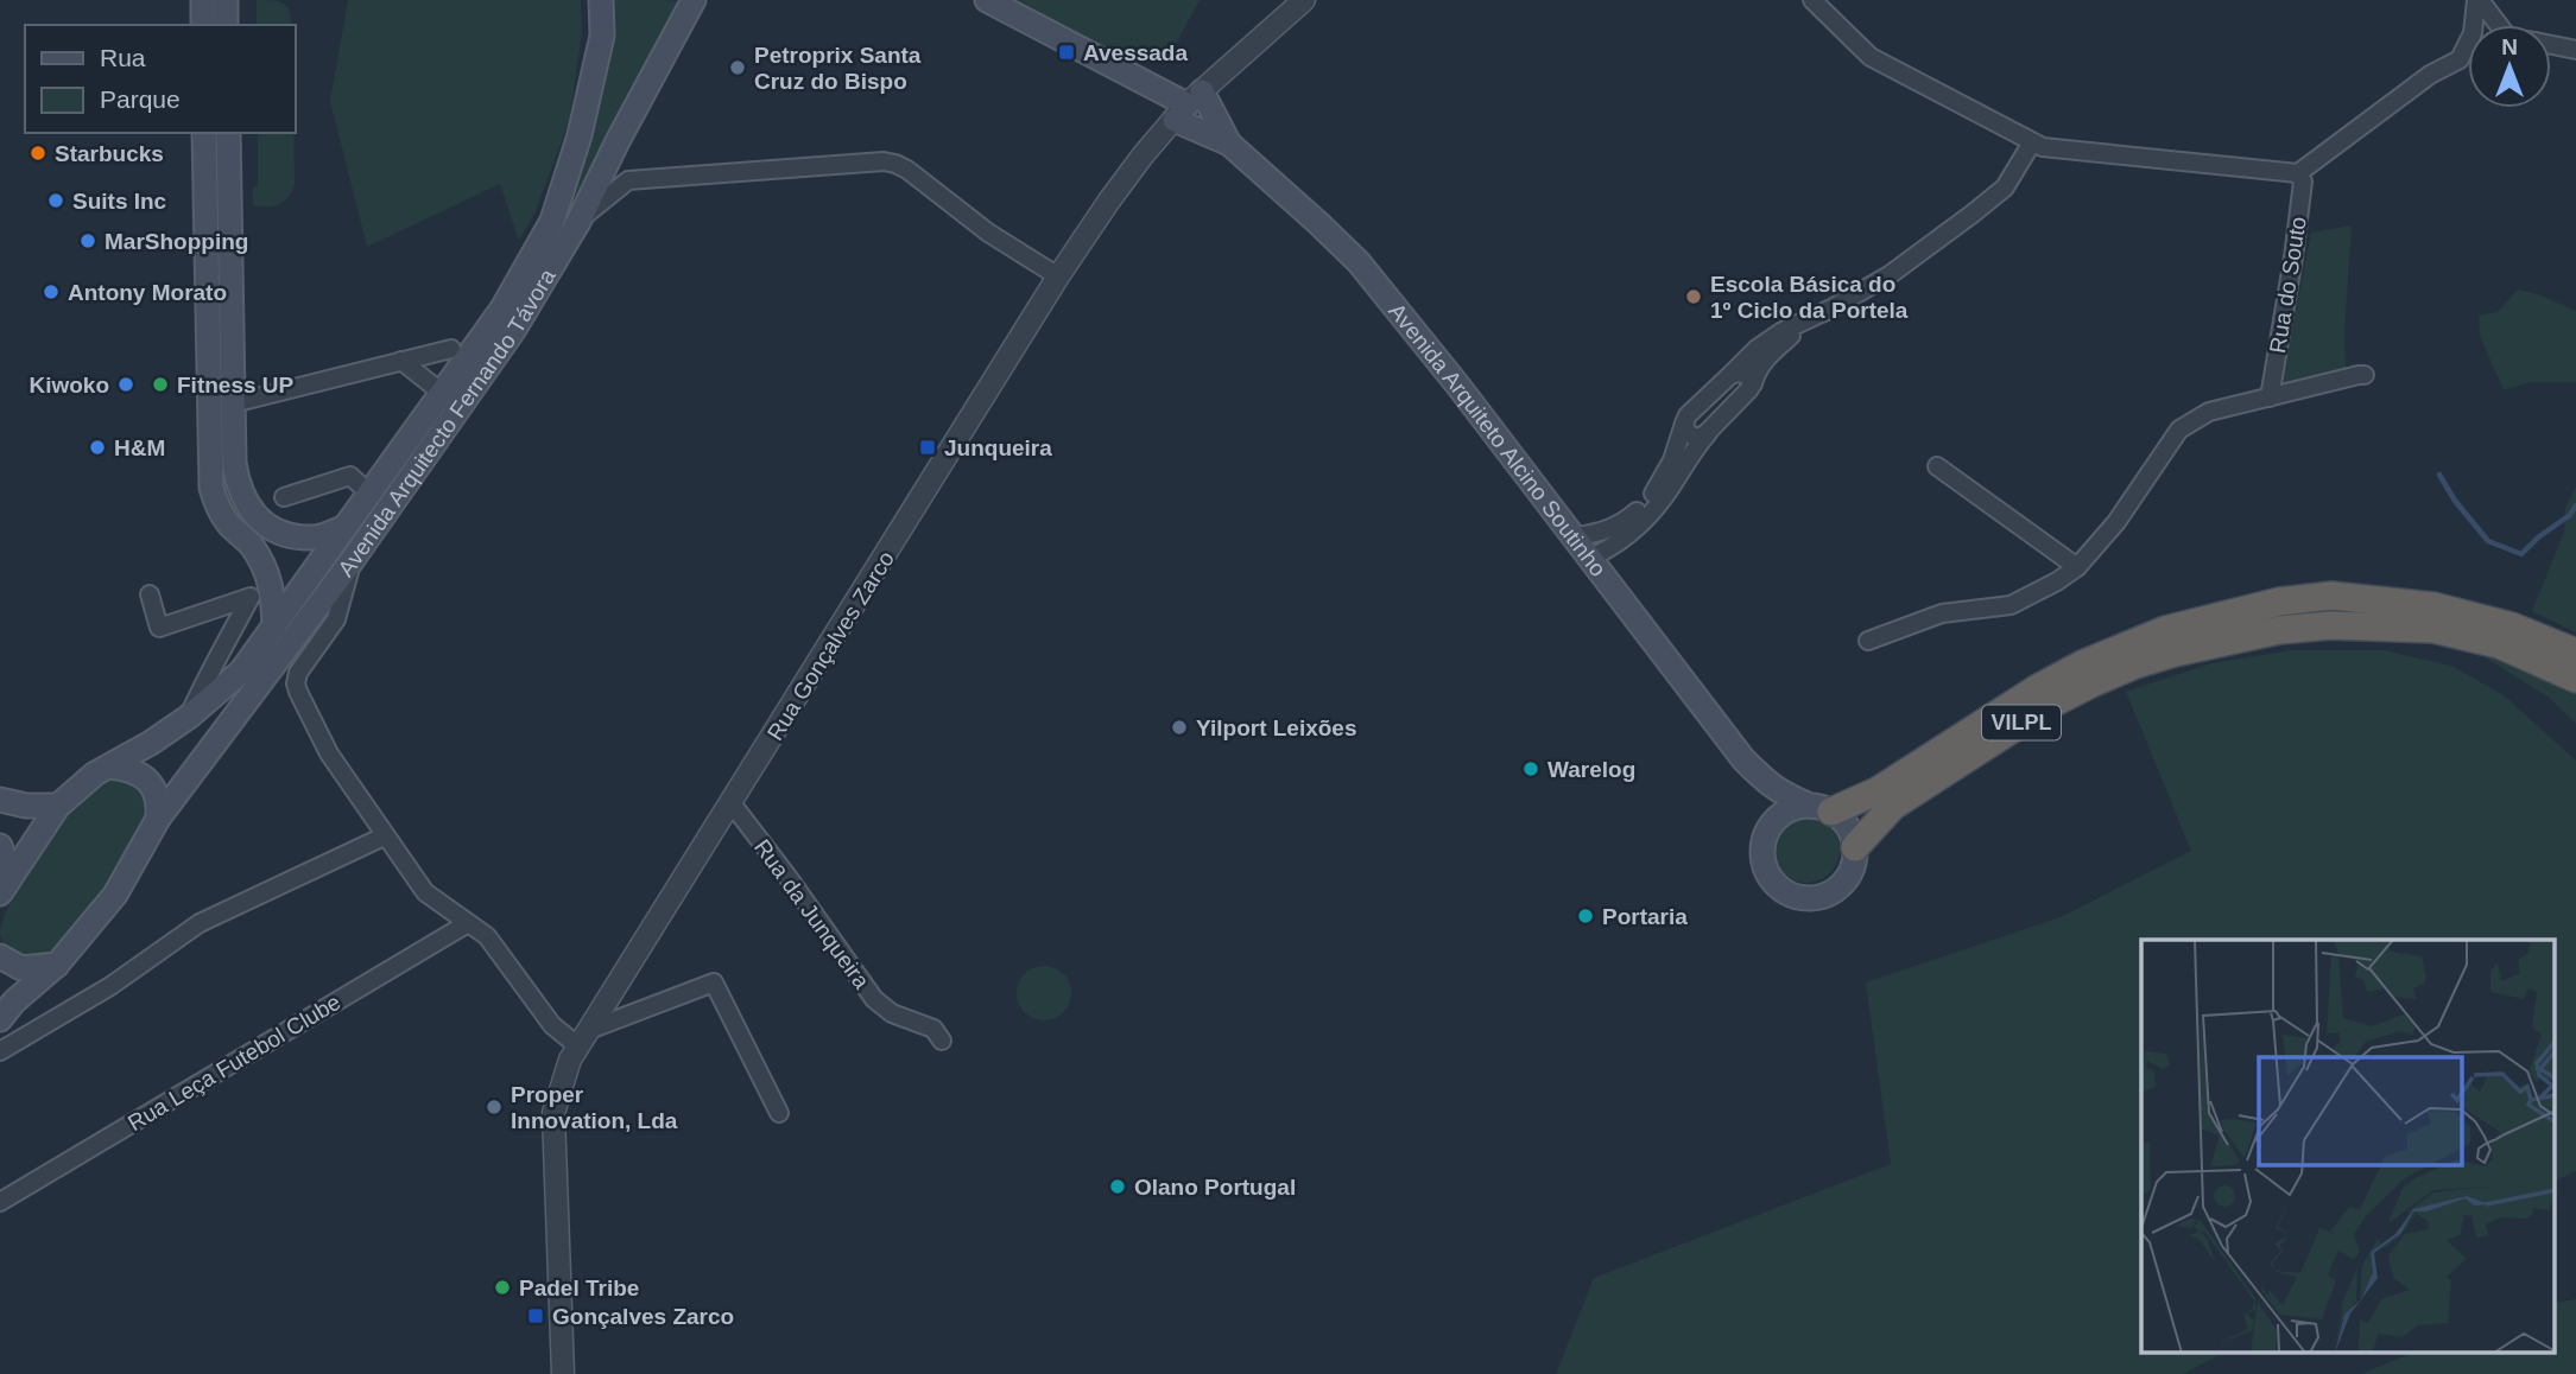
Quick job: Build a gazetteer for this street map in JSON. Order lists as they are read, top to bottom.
{
  "streets": {
    "highway": ["VILPL"],
    "main road": ["Avenida Arquitecto Fernando Távora", "Avenida Arquiteto Alcino Soutinho"],
    "street": [
      "Rua do Souto",
      "Rua Gonçalves Zarco",
      "Rua da Junqueira",
      "Rua Leça Futebol Clube"
    ]
  },
  "crossings": [
    ["Avenida Arquiteto Alcino Soutinho", "Rua Gonçalves Zarco"],
    ["Avenida Arquiteto Alcino Soutinho", "VILPL"],
    ["Rua Gonçalves Zarco", "Rua da Junqueira"]
  ],
  "places": {
    "transit": ["Avessada", "Junqueira", "Gonçalves Zarco"],
    "other": [
      "Petroprix Santa Cruz do Bispo",
      "Starbucks",
      "Suits Inc",
      "MarShopping",
      "Antony Morato",
      "Escola Básica do 1º Ciclo da Portela",
      "Kiwoko",
      "Fitness UP",
      "H&M",
      "Yilport Leixões",
      "Warelog",
      "Portaria",
      "Proper Innovation, Lda",
      "Olano Portugal",
      "Padel Tribe"
    ]
  },
  "legend": ["Rua", "Parque"],
  "north": "top"
}
